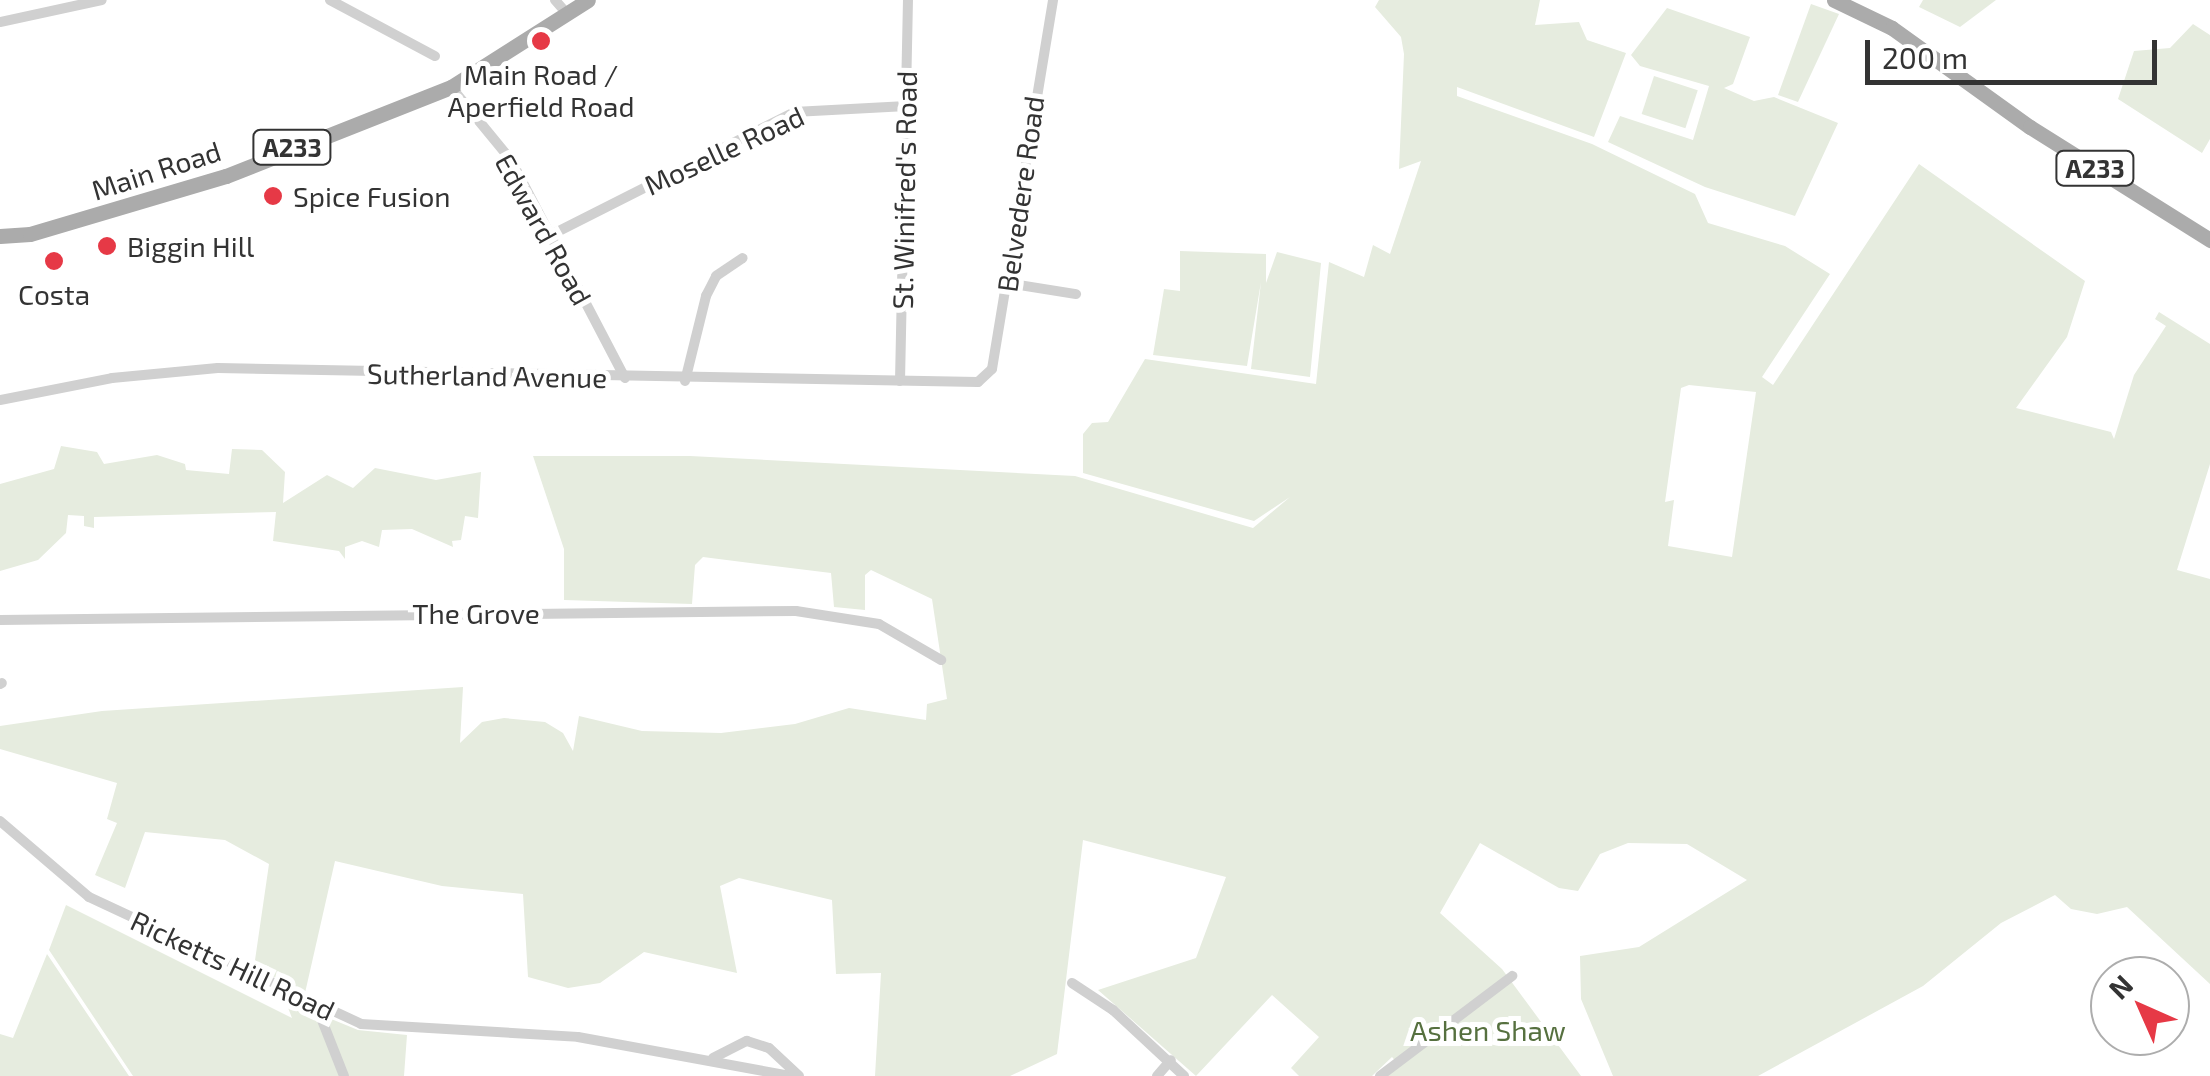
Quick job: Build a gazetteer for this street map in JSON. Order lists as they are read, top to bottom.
{
  "streets": {
    "main road": ["A233", "Main Road"],
    "street": [
      "Moselle Road",
      "St. Winifred's Road",
      "Belvedere Road",
      "Edward Road",
      "Sutherland Avenue",
      "The Grove",
      "Ricketts Hill Road"
    ]
  },
  "crossings": [
    ["Moselle Road", "St. Winifred's Road"],
    ["Moselle Road", "Edward Road"],
    ["Main Road", "Edward Road"],
    ["St. Winifred's Road", "Sutherland Avenue"],
    ["Belvedere Road", "Sutherland Avenue"],
    ["Edward Road", "Sutherland Avenue"]
  ],
  "parks": ["Ashen Shaw"],
  "places": [
    "Main Road / Aperfield Road",
    "Spice Fusion",
    "Biggin Hill",
    "Costa"
  ],
  "scale_bar": "200 m",
  "north": "top left"
}
